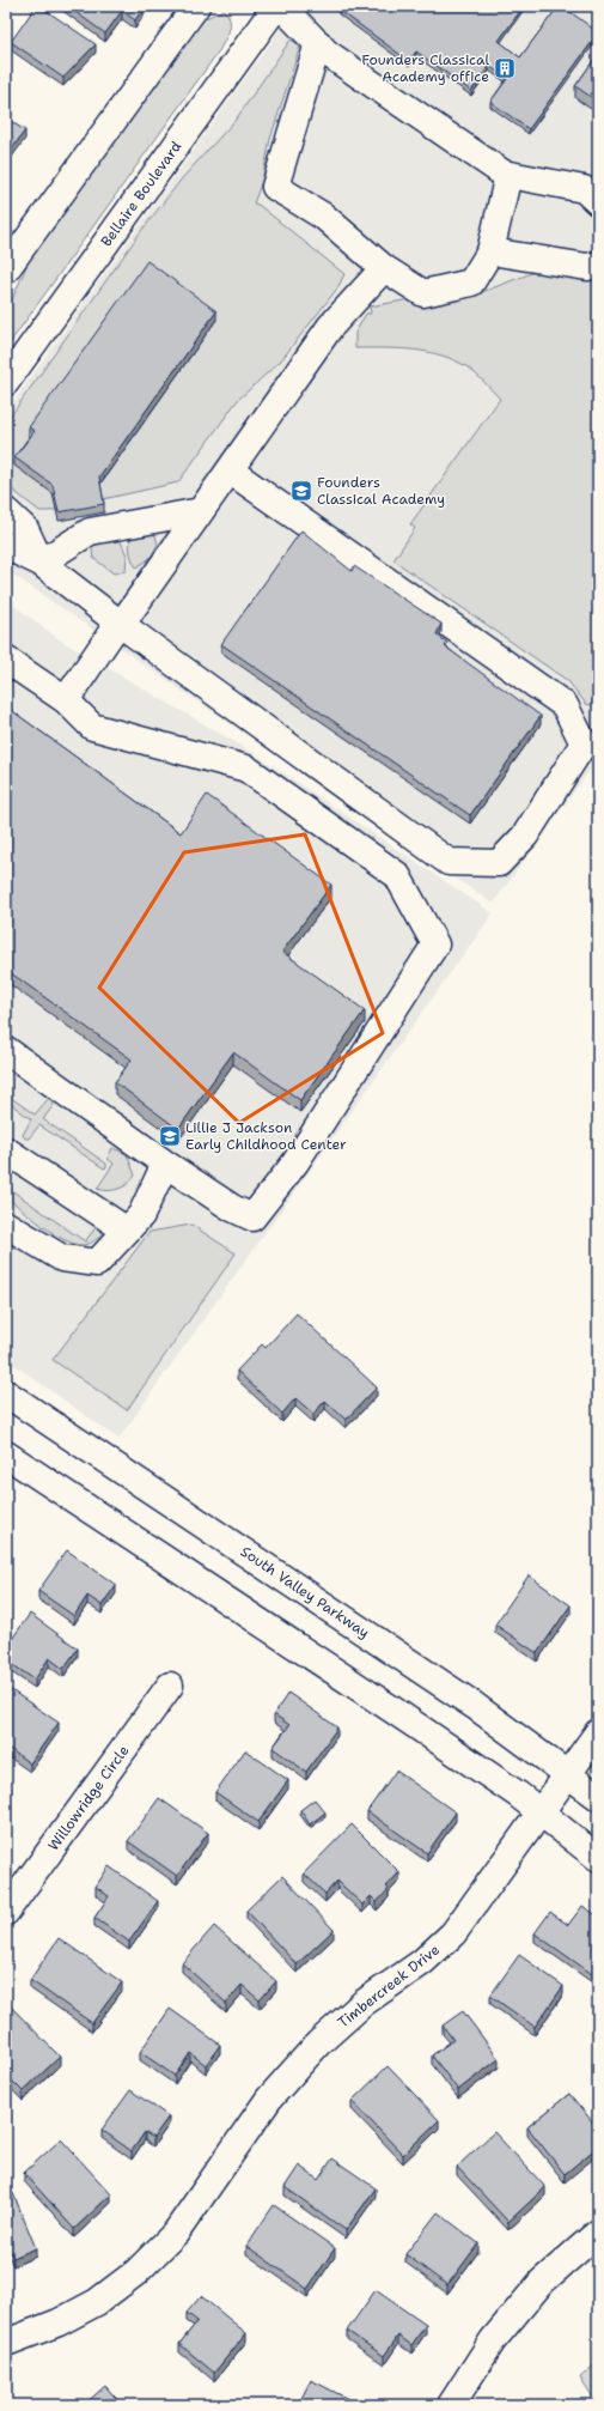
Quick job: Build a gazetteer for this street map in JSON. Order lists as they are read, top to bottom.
{
  "streets": {
    "main road": [
      "Bellaire Boulevard",
      "South Valley Parkway",
      "Willowridge Circle",
      "Timbercreek Drive"
    ]
  },
  "crossings": [
    ["South Valley Parkway", "Timbercreek Drive"]
  ],
  "places": {
    "building": ["Founders Classical Academy office"],
    "school or university": ["Founders Classical Academy", "Lillie J Jackson Early Childhood Center"]
  }
}
